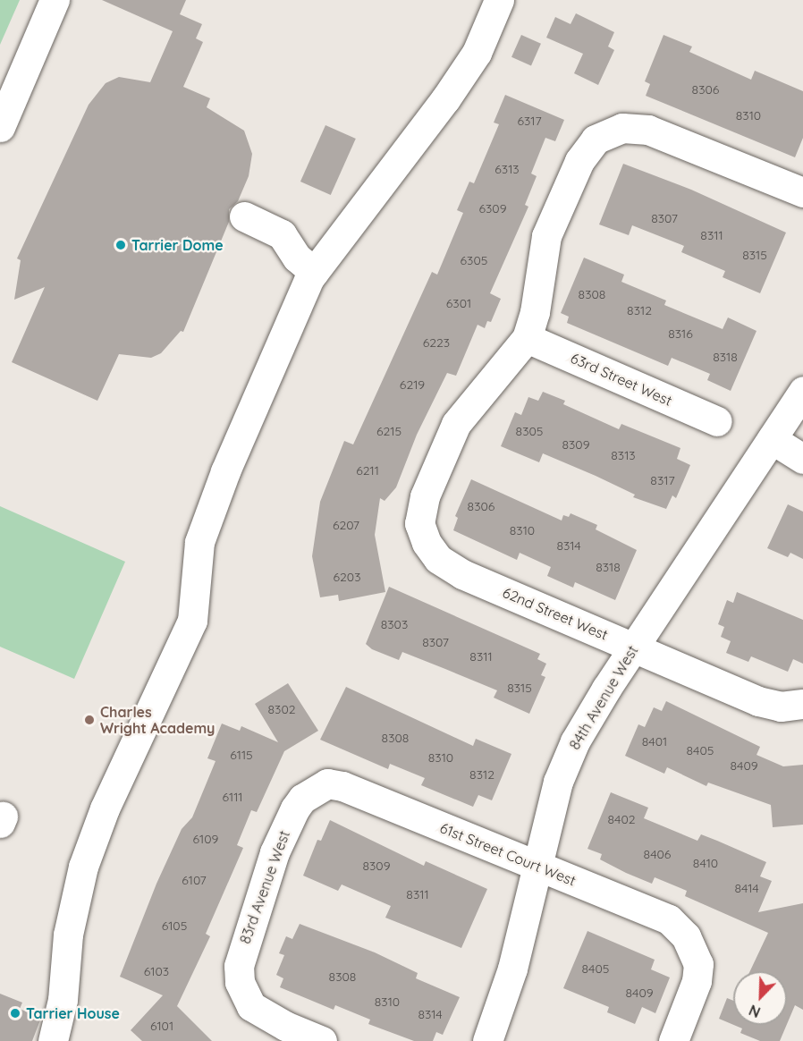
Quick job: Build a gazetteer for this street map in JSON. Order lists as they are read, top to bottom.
{
  "streets": {
    "street": [
      "63rd Street West",
      "62nd Street West",
      "84th Avenue West",
      "61st Street Court West",
      "83rd Avenue West"
    ]
  },
  "crossings": [
    ["63rd Street West", "62nd Street West"],
    ["62nd Street West", "84th Avenue West"],
    ["84th Avenue West", "61st Street Court West"],
    ["61st Street Court West", "83rd Avenue West"]
  ],
  "places": ["Tarrier Dome", "Charles Wright Academy", "Tarrier House"],
  "house_numbers": [
    "8306",
    "8310",
    "6317",
    "6313",
    "6309",
    "8307",
    "8311",
    "8315",
    "6305",
    "8308",
    "6301",
    "8312",
    "8316",
    "6223",
    "8318",
    "6219",
    "6215",
    "8305",
    "8309",
    "8313",
    "6211",
    "8317",
    "8306",
    "6207",
    "8310",
    "8314",
    "8318",
    "6203",
    "8303",
    "8307",
    "8311",
    "8315",
    "8302",
    "8308",
    "8401",
    "8405",
    "6115",
    "8310",
    "8409",
    "8312",
    "6111",
    "8402",
    "6109",
    "8406",
    "8410",
    "8309",
    "6107",
    "8414",
    "8311",
    "6105",
    "8405",
    "6103",
    "8308",
    "8409",
    "8310",
    "8314",
    "6101"
  ],
  "north": "bottom left"
}
